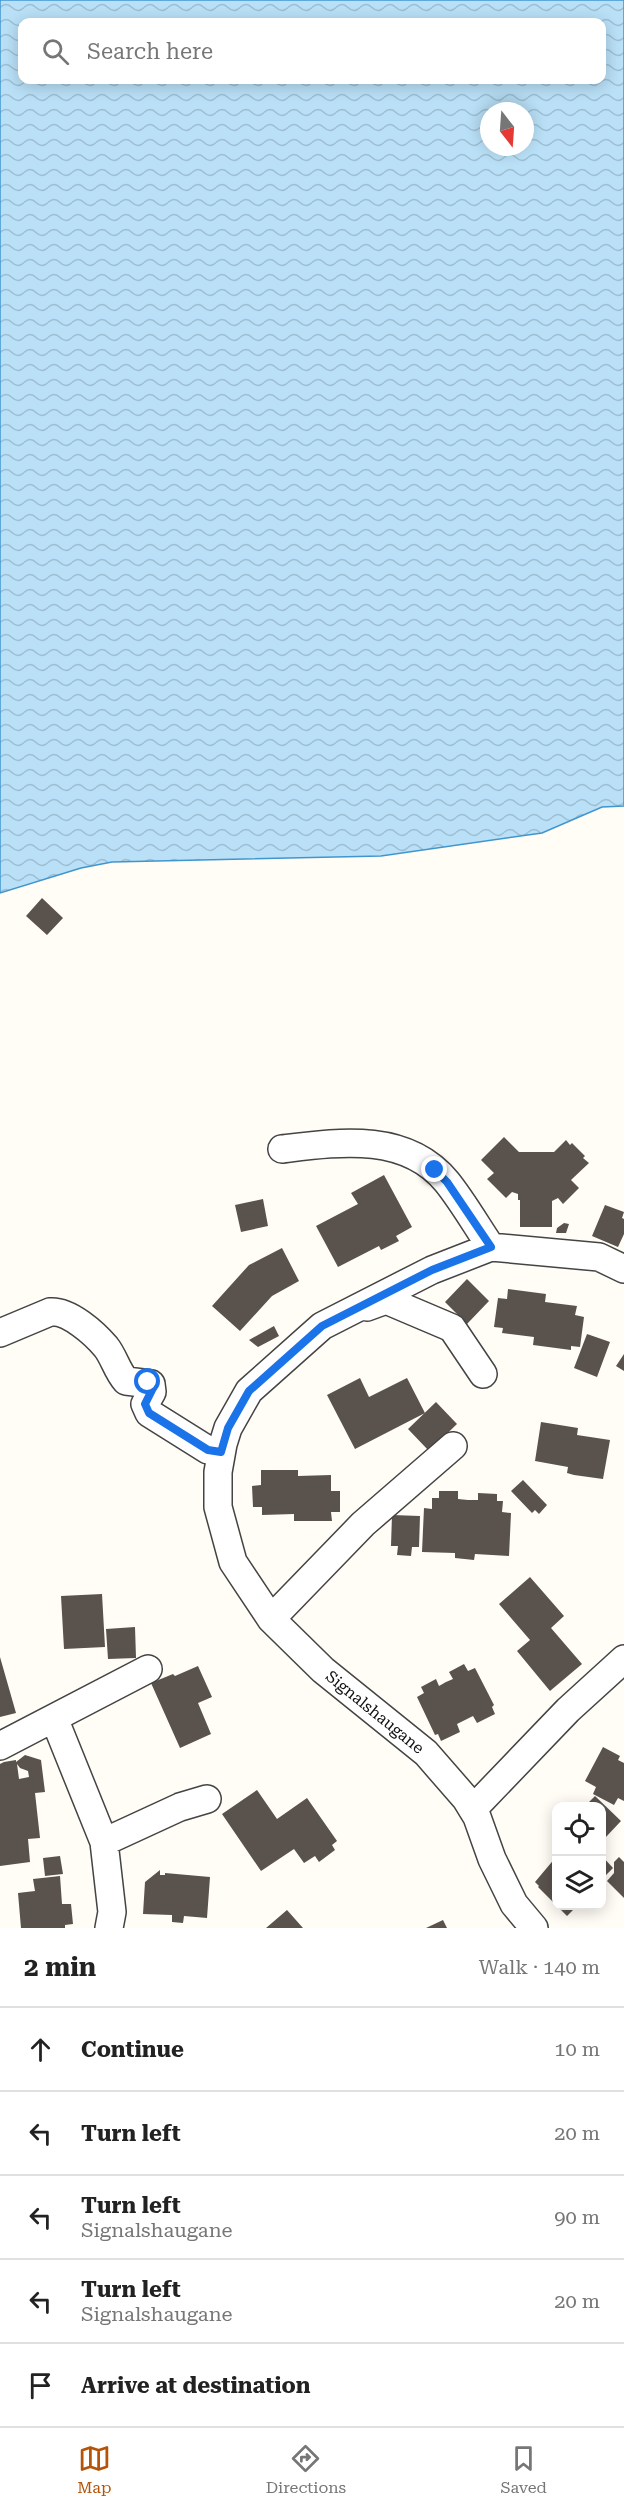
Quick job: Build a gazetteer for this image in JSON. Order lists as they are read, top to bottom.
{
  "streets": {
    "street": ["Signalshaugane"]
  },
  "north": "bottom",
  "page": {
    "search": "Search here",
    "heading": ["2 min", "Walk · 140 m"],
    "list": [
      ["Continue", "10 m"],
      ["Turn left", "20 m"],
      ["Turn left", "Signalshaugane", "90 m"],
      ["Turn left", "Signalshaugane", "20 m"],
      "Arrive at destination"
    ],
    "nav": ["Map", "Directions", "Saved"]
  }
}
